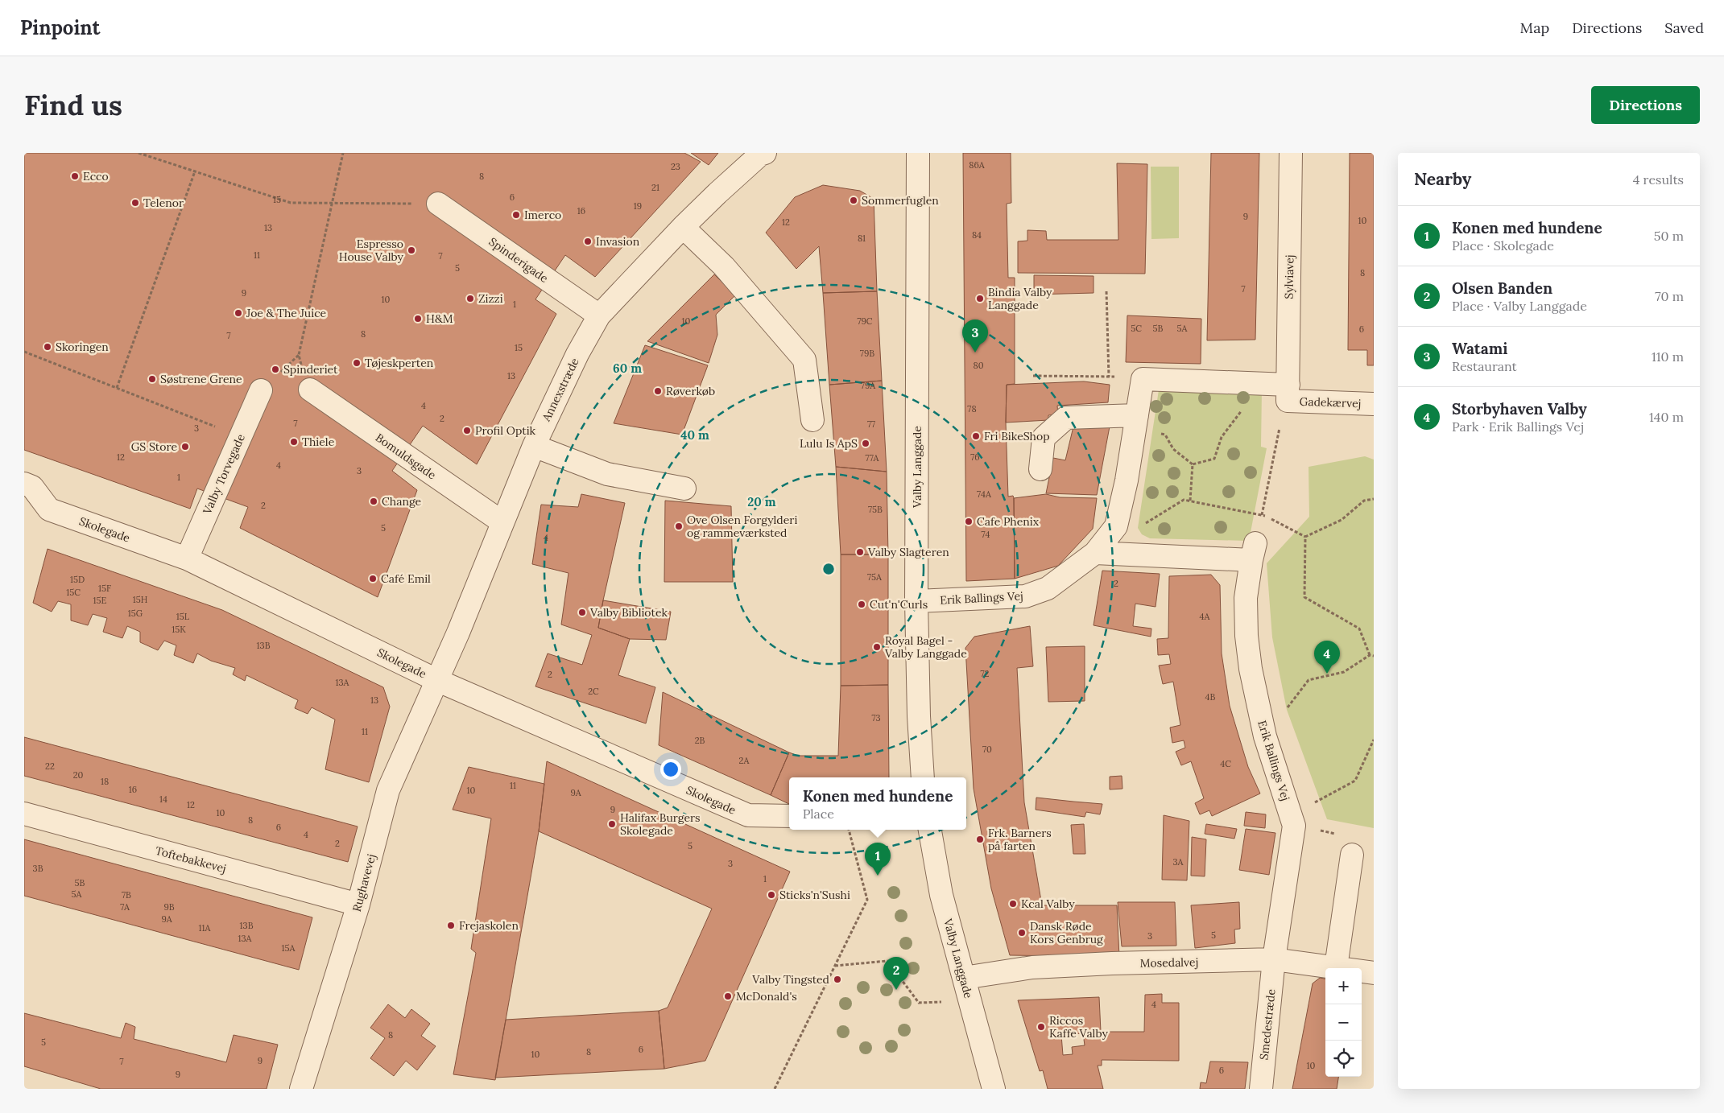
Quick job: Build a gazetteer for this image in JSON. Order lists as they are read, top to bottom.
{
  "streets": {
    "street": [
      "Spinderigade",
      "Sylviavej",
      "Annexstræde",
      "Gadekærvej",
      "Bomuldsgade",
      "Valby Langgade",
      "Valby Torvegade",
      "Skolegade",
      "Erik Ballings Vej",
      "Toftebakkevej",
      "Rughavevej",
      "Mosedalvej",
      "Smedestræde"
    ]
  },
  "crossings": [
    ["Spinderigade", "Annexstræde"],
    ["Sylviavej", "Gadekærvej"],
    ["Annexstræde", "Bomuldsgade"],
    ["Annexstræde", "Skolegade"],
    ["Annexstræde", "Rughavevej"],
    ["Gadekærvej", "Erik Ballings Vej"],
    ["Valby Langgade", "Erik Ballings Vej"],
    ["Valby Langgade", "Mosedalvej"],
    ["Valby Torvegade", "Skolegade"],
    ["Skolegade", "Rughavevej"],
    ["Erik Ballings Vej", "Mosedalvej"],
    ["Erik Ballings Vej", "Smedestræde"],
    ["Toftebakkevej", "Rughavevej"],
    ["Mosedalvej", "Smedestræde"]
  ],
  "places": [
    "Ecco",
    "Sommerfuglen",
    "Telenor",
    "Imerco",
    "Invasion",
    "Espresso House Valby",
    "Zizzi",
    "Bindia Valby Langgade",
    "Joe & The Juice",
    "H&M",
    "Skoringen",
    "Tøjeskperten",
    "Spinderiet",
    "Søstrene Grene",
    "Røverkøb",
    "Profil Optik",
    "Fri BikeShop",
    "Thiele",
    "Lulu Is ApS",
    "GS Store",
    "Change",
    "Cafe Phenix",
    "Ove Olsen Forgylderi og rammeværksted",
    "Valby Slagteren",
    "Café Emil",
    "Cut'n'Curls",
    "Valby Bibliotek",
    "Royal Bagel - Valby Langgade",
    "Halifax Burgers Skolegade",
    "Frk. Barners på farten",
    "Sticks'n'Sushi",
    "Kcal Valby",
    "Frejaskolen",
    "Dansk Røde Kors Genbrug",
    "Valby Tingsted",
    "McDonald's",
    "Riccos Kaffe Valby"
  ],
  "house_numbers": [
    "86A",
    "23",
    "8",
    "21",
    "6",
    "15",
    "19",
    "16",
    "9",
    "10",
    "12",
    "13",
    "84",
    "81",
    "11",
    "7",
    "5",
    "8",
    "7",
    "9",
    "10",
    "1",
    "10",
    "79C",
    "5C",
    "5B",
    "5A",
    "6",
    "8",
    "7",
    "15",
    "79B",
    "80",
    "13",
    "79A",
    "4",
    "78",
    "2",
    "7",
    "77",
    "3",
    "12",
    "76",
    "77A",
    "4",
    "3",
    "1",
    "74A",
    "2",
    "75B",
    "5",
    "74",
    "4",
    "75A",
    "15D",
    "2",
    "15F",
    "15C",
    "15H",
    "15E",
    "15G",
    "15L",
    "4A",
    "15K",
    "13B",
    "72",
    "2",
    "13A",
    "2C",
    "4B",
    "13",
    "73",
    "11",
    "2B",
    "70",
    "2A",
    "4C",
    "22",
    "20",
    "18",
    "11",
    "16",
    "10",
    "9A",
    "14",
    "12",
    "9",
    "10",
    "8",
    "6",
    "4",
    "2",
    "5",
    "3A",
    "3",
    "3B",
    "1",
    "5B",
    "5A",
    "7B",
    "7A",
    "9B",
    "9A",
    "13B",
    "11A",
    "5",
    "3",
    "13A",
    "15A",
    "4",
    "8",
    "5",
    "6",
    "8",
    "10",
    "9",
    "7",
    "10",
    "6",
    "9"
  ],
  "page": {
    "header": "Pinpoint",
    "nav": ["Map", "Directions", "Saved"],
    "buttons": "Directions",
    "title": "Find us",
    "heading": ["Nearby", "4 results"],
    "list": [
      {
        "mark": "1",
        "name": "Konen med hundene",
        "note": "Place · Skolegade",
        "value": "50 m"
      },
      {
        "mark": "2",
        "name": "Olsen Banden",
        "note": "Place · Valby Langgade",
        "value": "70 m"
      },
      {
        "mark": "3",
        "name": "Watami",
        "note": "Restaurant",
        "value": "110 m"
      },
      {
        "mark": "4",
        "name": "Storbyhaven Valby",
        "note": "Park · Erik Ballings Vej",
        "value": "140 m"
      }
    ],
    "pins": [
      "3",
      "4",
      "1",
      "2"
    ],
    "popup": ["Konen med hundene", "Place"],
    "map_buttons": ["+", "−"]
  },
  "rings": ["60 m", "40 m", "20 m"]
}
